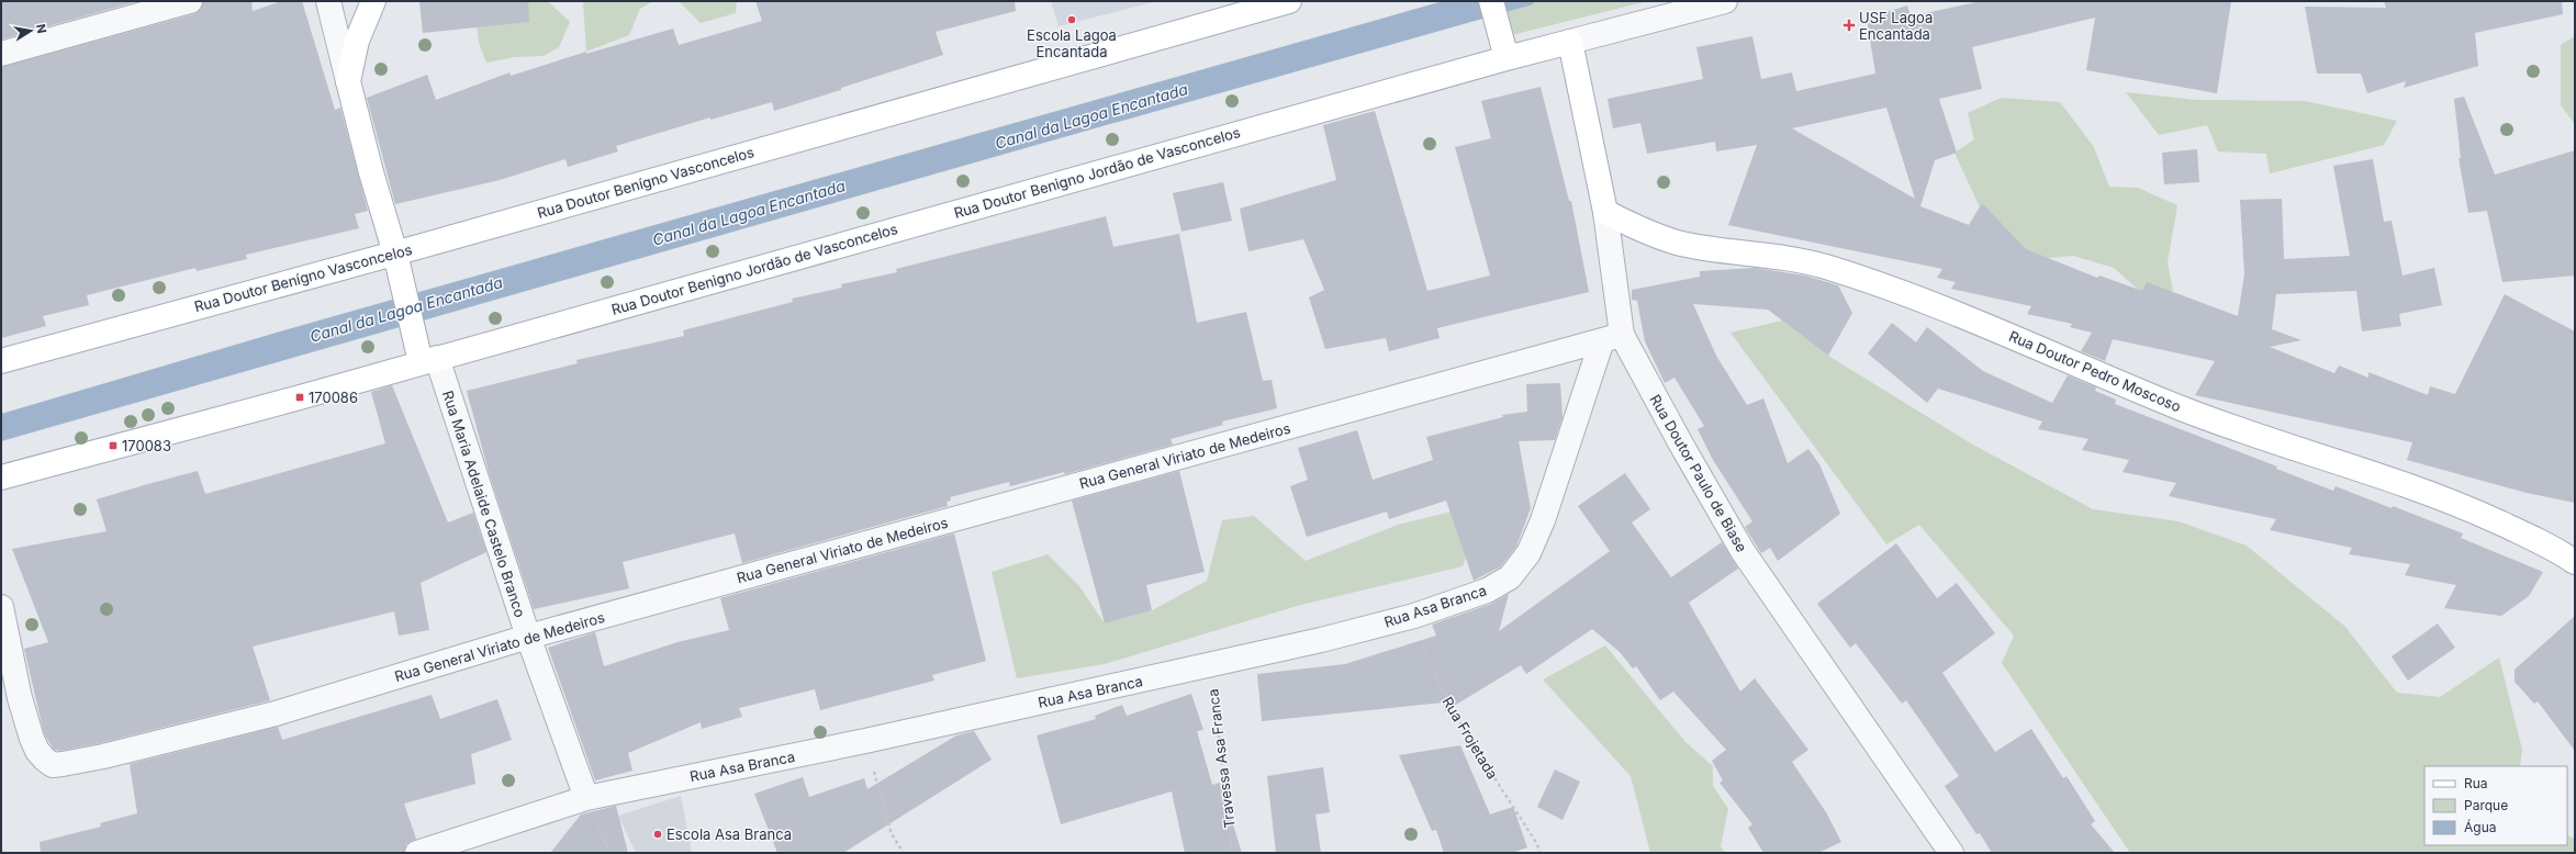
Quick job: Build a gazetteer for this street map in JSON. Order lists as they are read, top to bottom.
{
  "streets": {
    "main road": [
      "Rua Doutor Benigno Jordão de Vasconcelos",
      "Rua Doutor Benígno Vasconcelos",
      "Rua Doutor Pedro Moscoso",
      "Rua Doutor Paulo de Biase"
    ],
    "street": ["Rua General Viriato de Medeiros", "Rua Maria Adelaide Castelo Branco", "Rua Asa Branca"],
    "path": ["Rua Frojetada", "Travessa Asa Franca"]
  },
  "crossings": [
    ["Rua Doutor Benigno Jordão de Vasconcelos", "Rua Doutor Paulo de Biase"],
    ["Rua Doutor Benigno Jordão de Vasconcelos", "Rua Maria Adelaide Castelo Branco"],
    ["Rua Doutor Pedro Moscoso", "Rua Doutor Paulo de Biase"],
    ["Rua General Viriato de Medeiros", "Rua Doutor Paulo de Biase"],
    ["Rua General Viriato de Medeiros", "Rua Maria Adelaide Castelo Branco"],
    ["Rua General Viriato de Medeiros", "Rua Asa Branca"],
    ["Rua Doutor Paulo de Biase", "Rua Asa Branca"],
    ["Rua Maria Adelaide Castelo Branco", "Rua Asa Branca"],
    ["Rua Asa Branca", "Rua Frojetada"],
    ["Rua Asa Branca", "Travessa Asa Franca"]
  ],
  "water": ["Canal da Lagoa Encantada"],
  "places": {
    "other": ["Escola Lagoa Encantada", "Escola Asa Branca"],
    "health": ["USF Lagoa Encantada"],
    "transit": ["170086", "170083"]
  },
  "legend": ["Rua", "Parque", "Água"],
  "north": "right"
}
